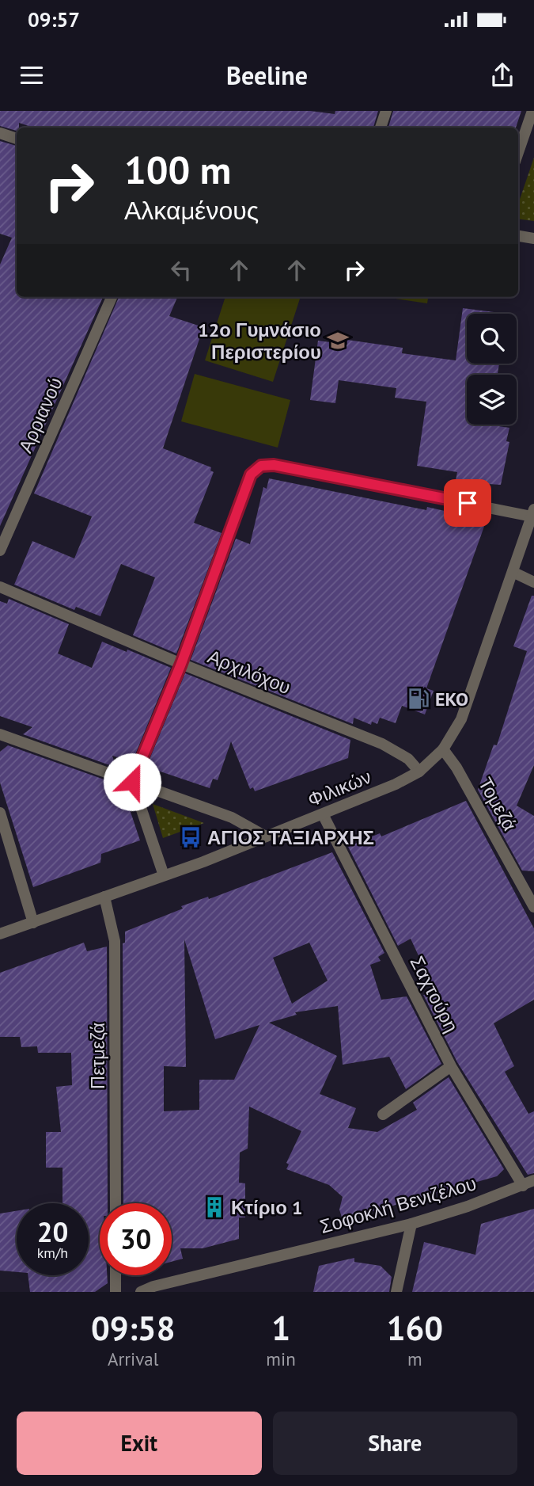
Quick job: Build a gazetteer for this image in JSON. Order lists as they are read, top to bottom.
{
  "streets": {
    "street": [
      "Αρριανού",
      "Αρχιλόχου",
      "Φιλικών",
      "Τομεζά",
      "Σαχτούρη",
      "Πετμεζά",
      "Σοφοκλή Βενιζέλου"
    ]
  },
  "crossings": [
    ["Αρχιλόχου", "Φιλικών"],
    ["Φιλικών", "Τομεζά"],
    ["Φιλικών", "Σαχτούρη"],
    ["Φιλικών", "Πετμεζά"],
    ["Σαχτούρη", "Σοφοκλή Βενιζέλου"]
  ],
  "places": {
    "school or university": ["12ο Γυμνάσιο Περιστερίου"],
    "fuel station": ["EKO"],
    "bus stop": ["ΑΓΙΟΣ ΤΑΞΙΑΡΧΗΣ"],
    "building": ["Κτίριο 1"]
  },
  "page": {
    "status": "09:57",
    "header": "Beeline",
    "turn": ["100 m", "Αλκαμένους"],
    "speed": "20 km/h",
    "limit": "30",
    "eta": [
      "09:58",
      "Arrival",
      "1",
      "min",
      "160",
      "m"
    ],
    "buttons": ["Exit", "Share"]
  }
}
